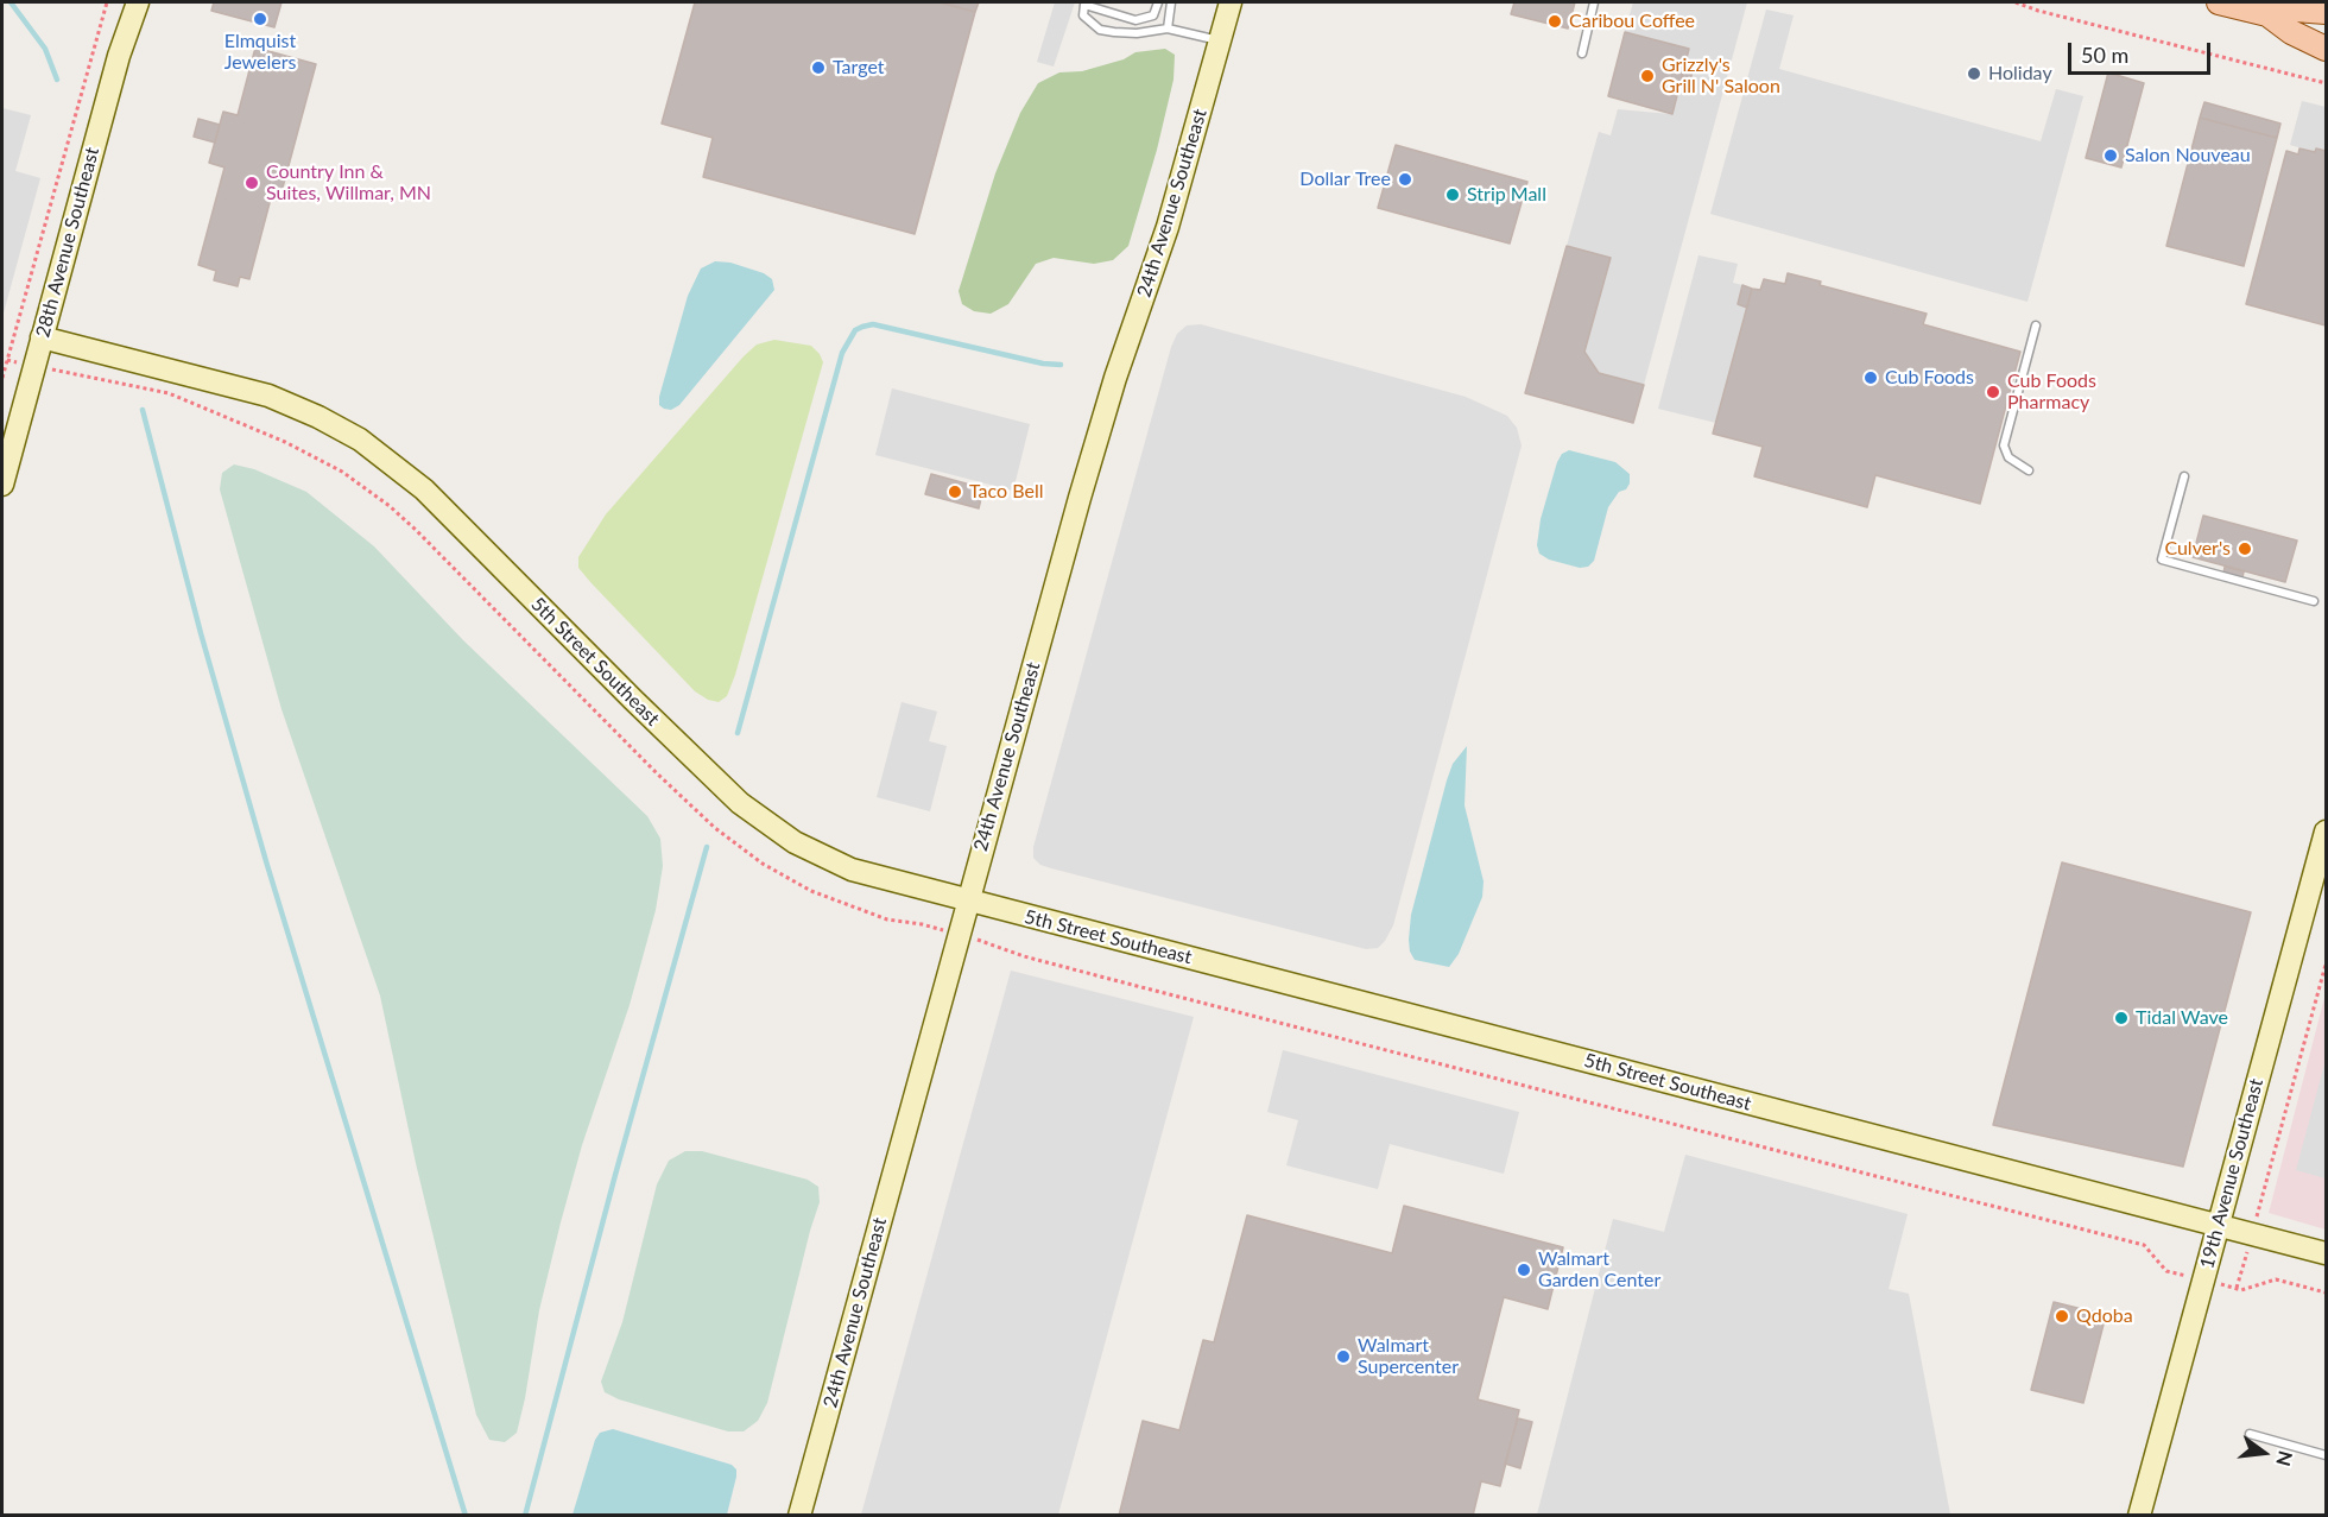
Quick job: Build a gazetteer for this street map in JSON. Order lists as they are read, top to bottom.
{
  "streets": {
    "street": [
      "24th Avenue Southeast",
      "28th Avenue Southeast",
      "5th Street Southeast",
      "19th Avenue Southeast"
    ]
  },
  "crossings": [
    ["24th Avenue Southeast", "5th Street Southeast"],
    ["28th Avenue Southeast", "5th Street Southeast"],
    ["5th Street Southeast", "19th Avenue Southeast"]
  ],
  "places": [
    "Elmquist Jewelers",
    "Caribou Coffee",
    "Target",
    "Holiday",
    "Grizzly's Grill N' Saloon",
    "Salon Nouveau",
    "Dollar Tree",
    "Country Inn & Suites, Willmar, MN",
    "Strip Mall",
    "Cub Foods",
    "Cub Foods Pharmacy",
    "Taco Bell",
    "Culver's",
    "Tidal Wave",
    "Walmart Garden Center",
    "Qdoba",
    "Walmart Supercenter"
  ],
  "scale_bar": "50 m",
  "north": "right"
}
